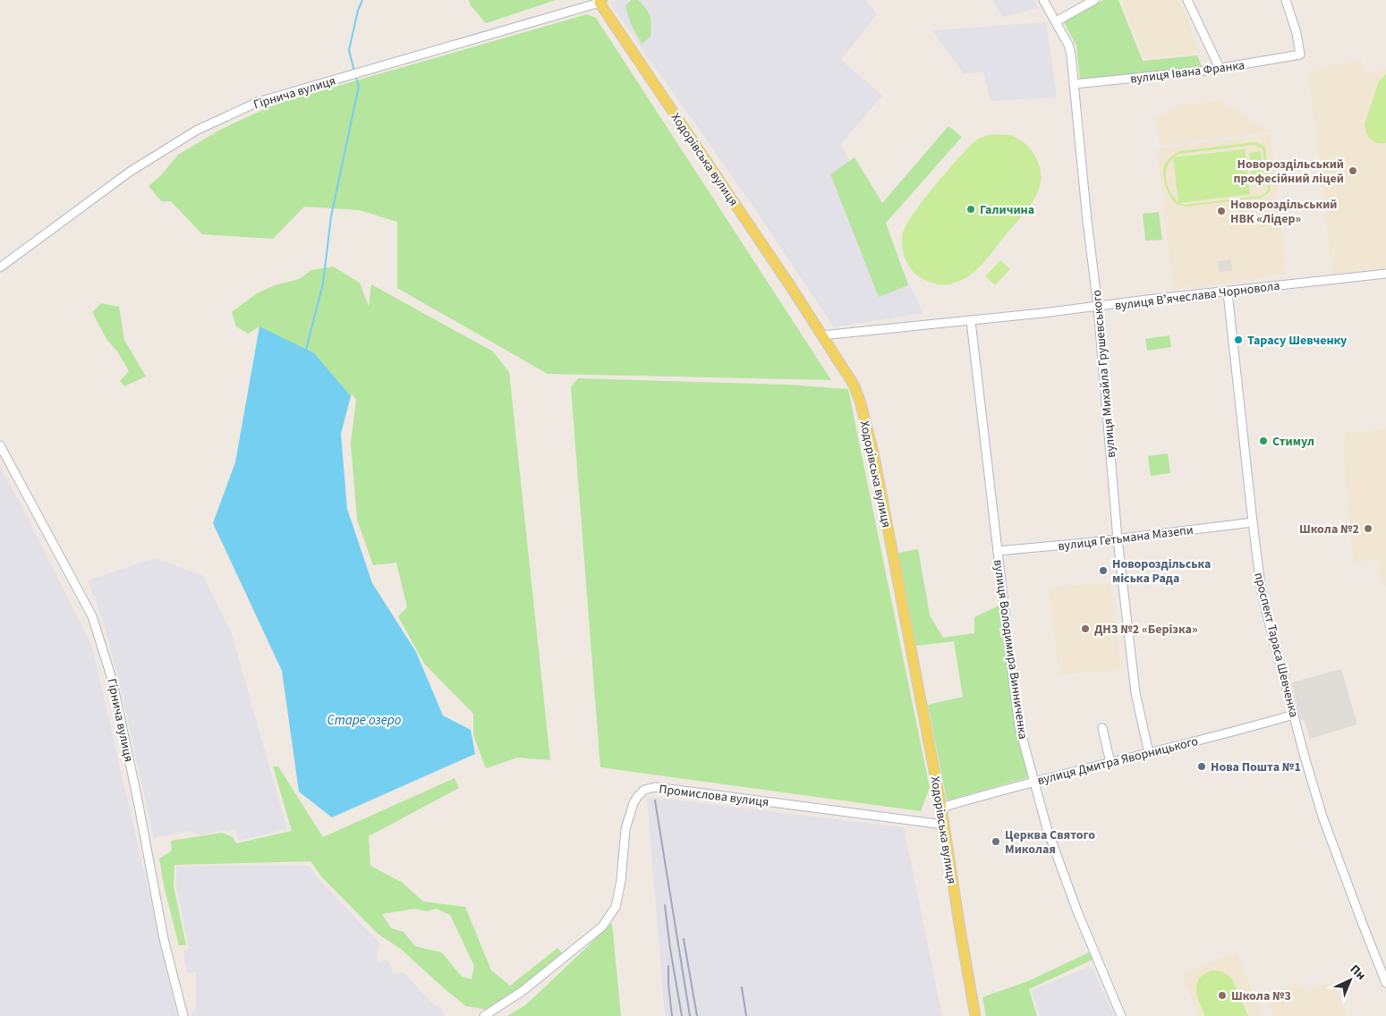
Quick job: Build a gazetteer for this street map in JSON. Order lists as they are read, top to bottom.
{
  "streets": {
    "main road": ["Ходорівська вулиця"],
    "street": [
      "вулиця Івана Франка",
      "Гірнича вулиця",
      "вулиця Вʼячеслава Чорновола",
      "вулиця Михайла Грушевського",
      "вулиця Гетьмана Мазепи",
      "проспект Тараса Шевченка",
      "вулиця Володимира Винниченка",
      "вулиця Дмитра Яворницького",
      "Промислова вулиця"
    ]
  },
  "crossings": [
    ["вулиця Івана Франка", "вулиця Михайла Грушевського"],
    ["Гірнича вулиця", "Ходорівська вулиця"],
    ["Ходорівська вулиця", "вулиця Вʼячеслава Чорновола"],
    ["Ходорівська вулиця", "вулиця Дмитра Яворницького"],
    ["Ходорівська вулиця", "Промислова вулиця"],
    ["вулиця Вʼячеслава Чорновола", "вулиця Михайла Грушевського"],
    ["вулиця Вʼячеслава Чорновола", "проспект Тараса Шевченка"],
    ["вулиця Вʼячеслава Чорновола", "вулиця Володимира Винниченка"],
    ["вулиця Михайла Грушевського", "вулиця Гетьмана Мазепи"],
    ["вулиця Михайла Грушевського", "вулиця Дмитра Яворницького"],
    ["вулиця Гетьмана Мазепи", "проспект Тараса Шевченка"],
    ["вулиця Гетьмана Мазепи", "вулиця Володимира Винниченка"],
    ["проспект Тараса Шевченка", "вулиця Дмитра Яворницького"],
    ["вулиця Володимира Винниченка", "вулиця Дмитра Яворницького"]
  ],
  "water": ["Старе озеро"],
  "places": [
    "Новороздільський професійний ліцей",
    "Галичина",
    "Новороздільський НВК «Лідер»",
    "Тарасу Шевченку",
    "Стимул",
    "Школа №2",
    "Новороздільська міська Рада",
    "ДНЗ №2 «Берізка»",
    "Нова Пошта №1",
    "Церква Святого Миколая",
    "Школа №3"
  ],
  "north": "top right"
}
